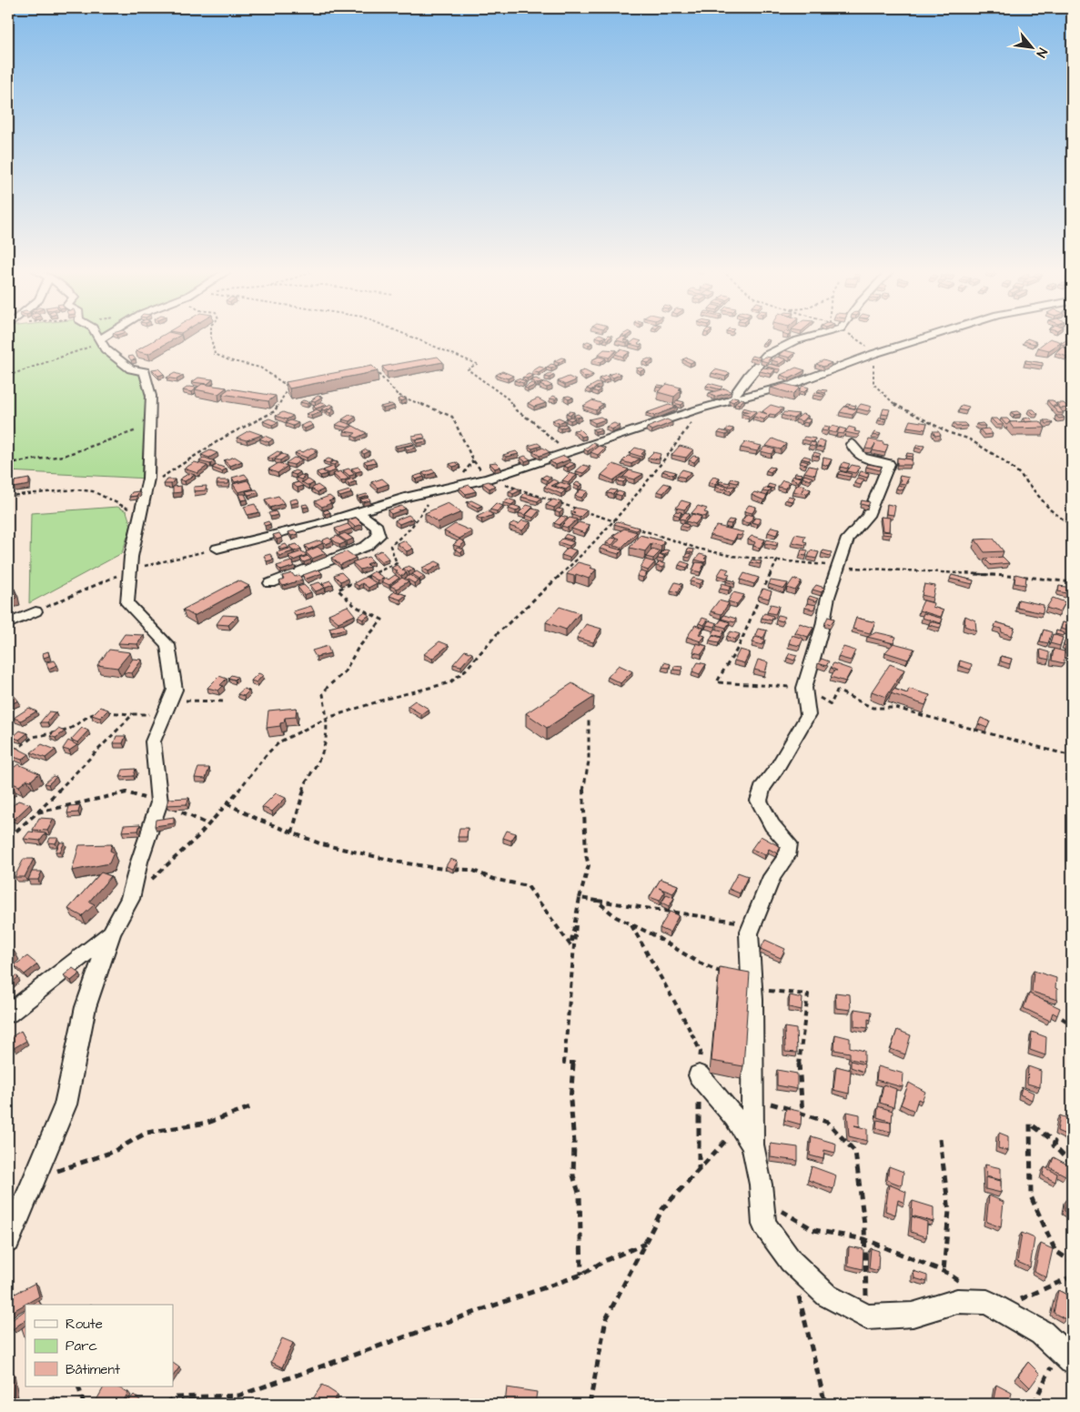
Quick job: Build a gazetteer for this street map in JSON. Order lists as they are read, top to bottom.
{
  "legend": ["Route", "Parc", "Bâtiment"],
  "north": "bottom right"
}
